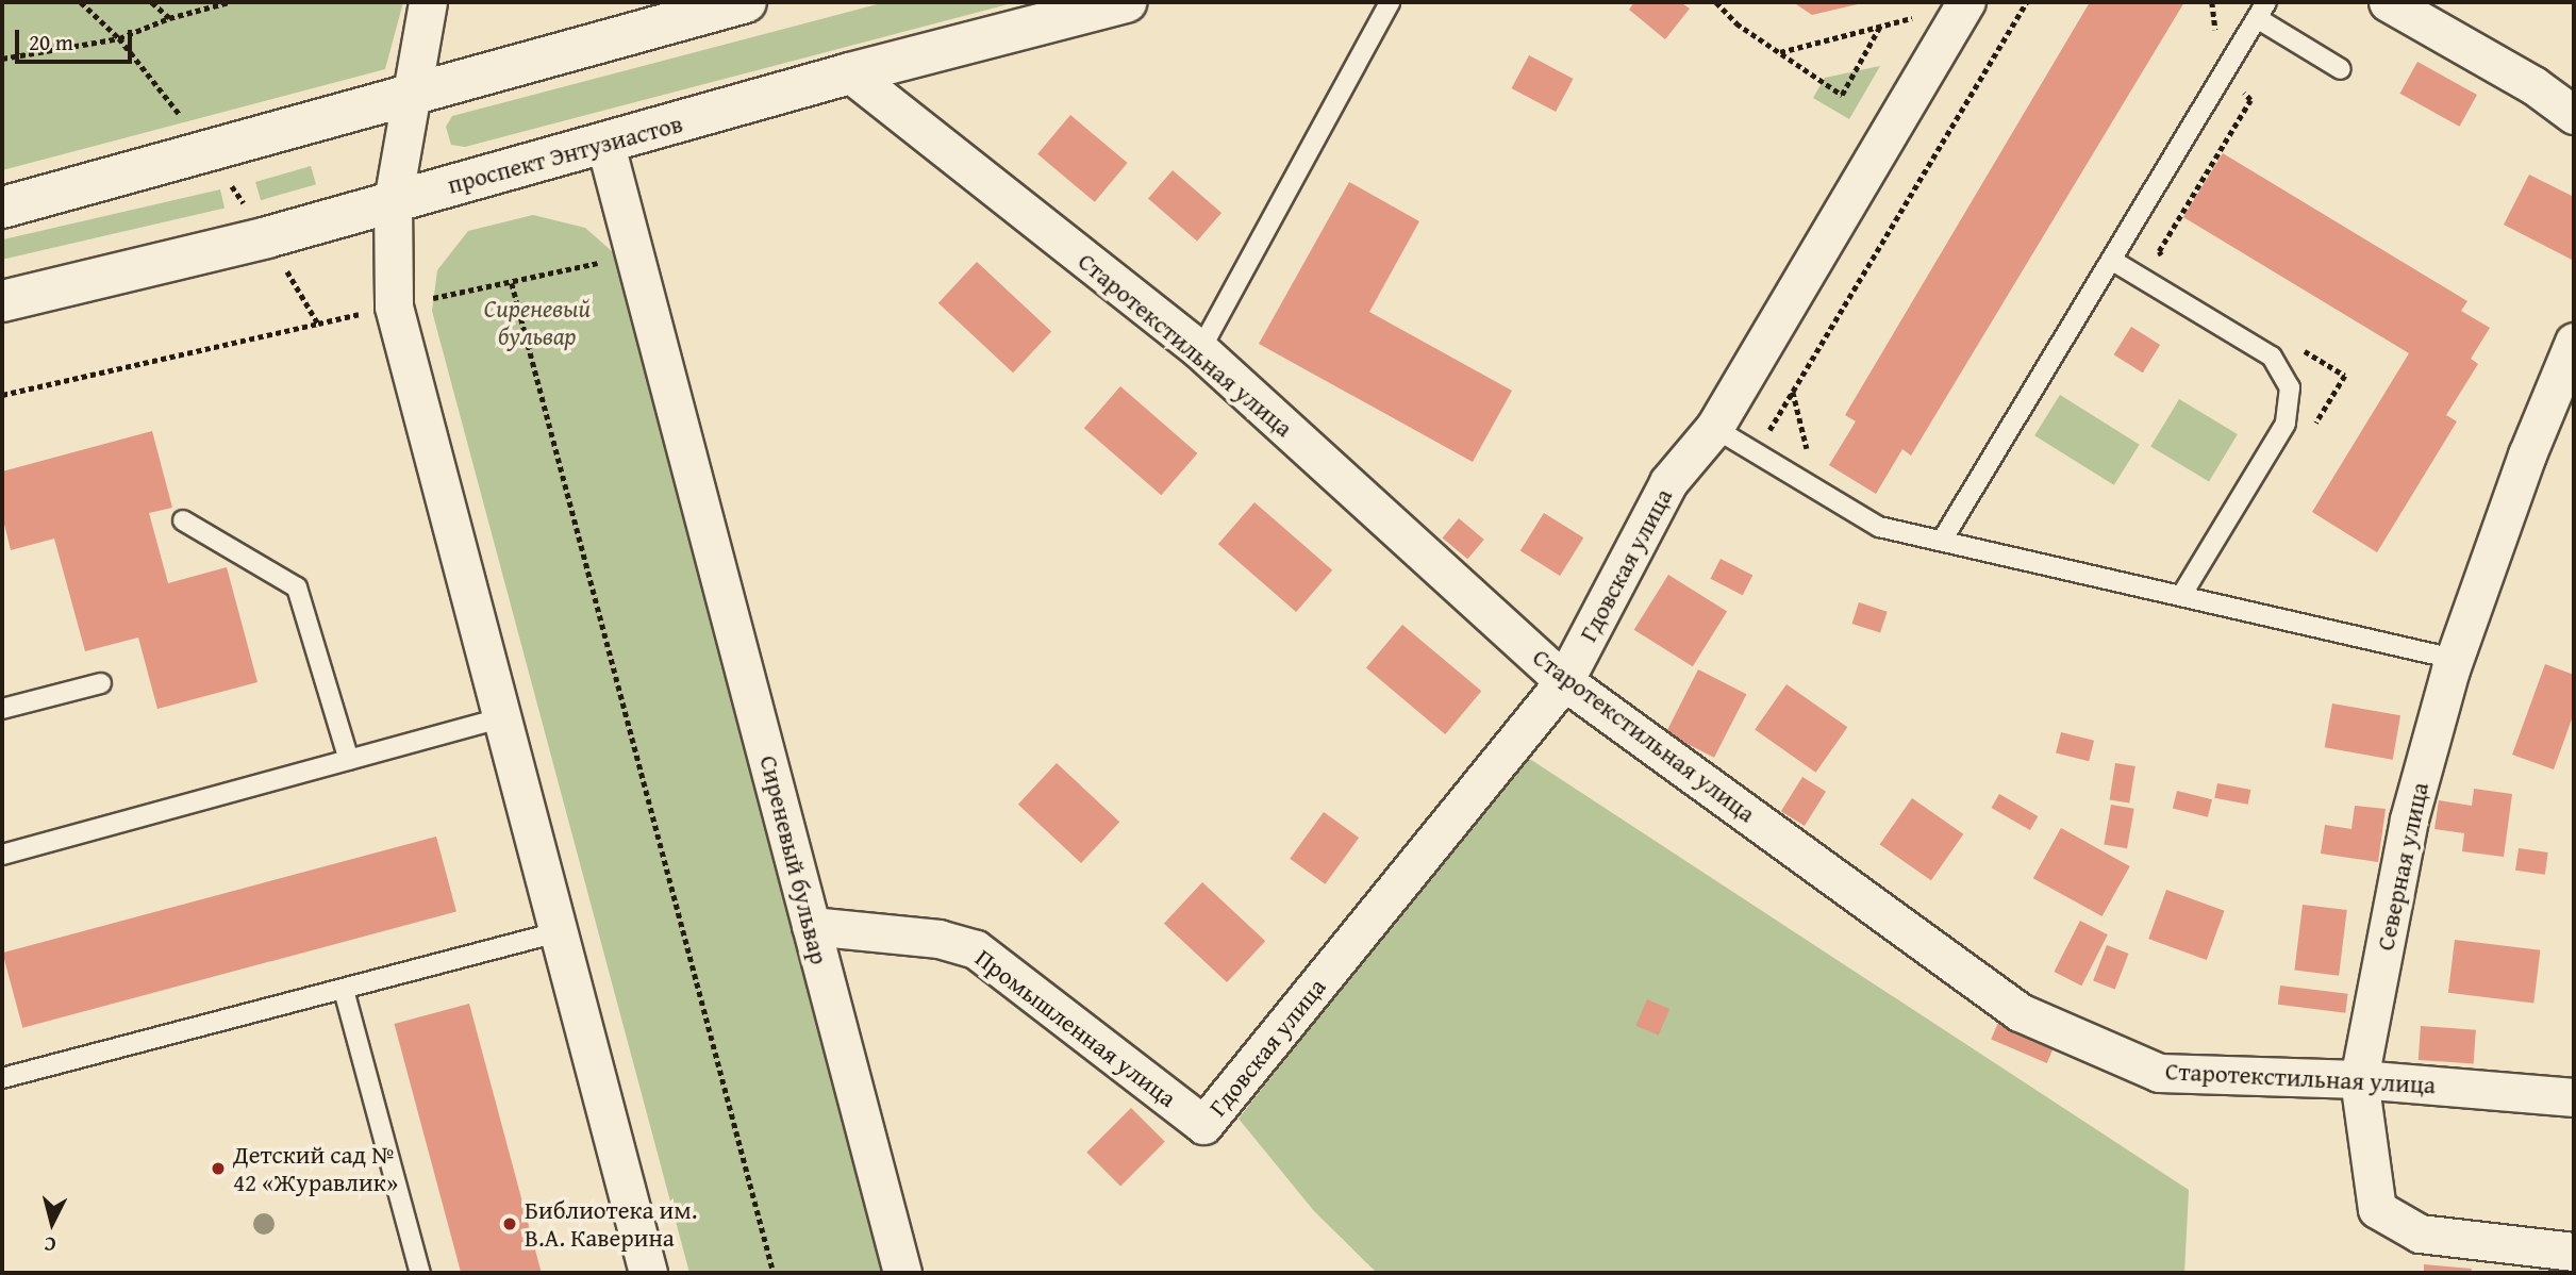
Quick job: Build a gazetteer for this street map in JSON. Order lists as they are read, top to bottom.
{
  "streets": {
    "main road": ["проспект Энтузиастов"],
    "street": [
      "Старотекстильная улица",
      "Гдовская улица",
      "Сиреневый бульвар",
      "Северная улица",
      "Промышленная улица"
    ]
  },
  "crossings": [
    ["проспект Энтузиастов", "Старотекстильная улица"],
    ["проспект Энтузиастов", "Сиреневый бульвар"],
    ["Старотекстильная улица", "Гдовская улица"],
    ["Старотекстильная улица", "Северная улица"],
    ["Гдовская улица", "Промышленная улица"],
    ["Сиреневый бульвар", "Промышленная улица"]
  ],
  "parks": ["Сиреневый бульвар"],
  "places": ["Детский сад № 42 «Журавлик»", "Библиотека им. В.А. Каверина"],
  "scale_bar": "20 m",
  "north": "bottom"
}
